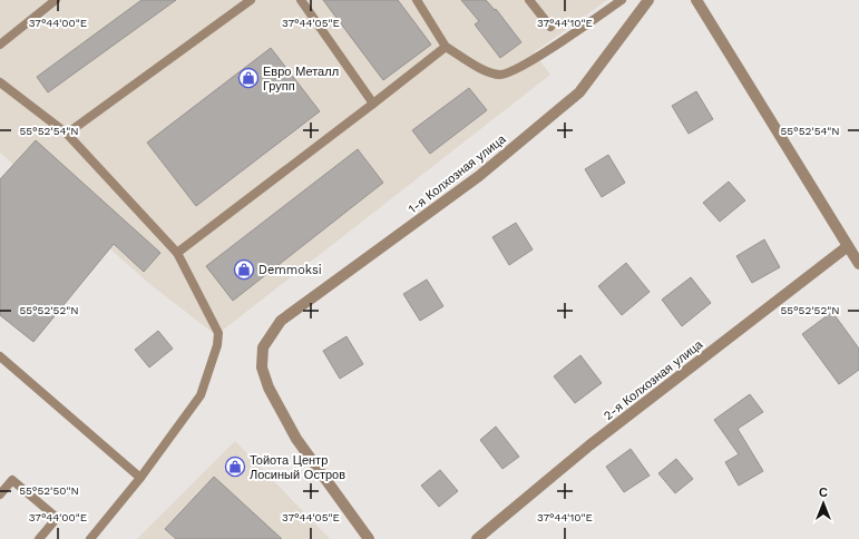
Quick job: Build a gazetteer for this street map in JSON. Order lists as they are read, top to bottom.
{
  "streets": {
    "street": ["1-я Колхозная улица", "2-я Колхозная улица"]
  },
  "places": {
    "shop": ["Евро Металл Групп", "Demmoksi", "Тойота Центр Лосиный Остров"]
  },
  "north": "top",
  "coordinates": [
    "37°44'00\"E",
    "37°44'05\"E",
    "37°44'10\"E",
    "55°52'54\"N",
    "55°52'52\"N",
    "55°52'50\"N"
  ]
}
